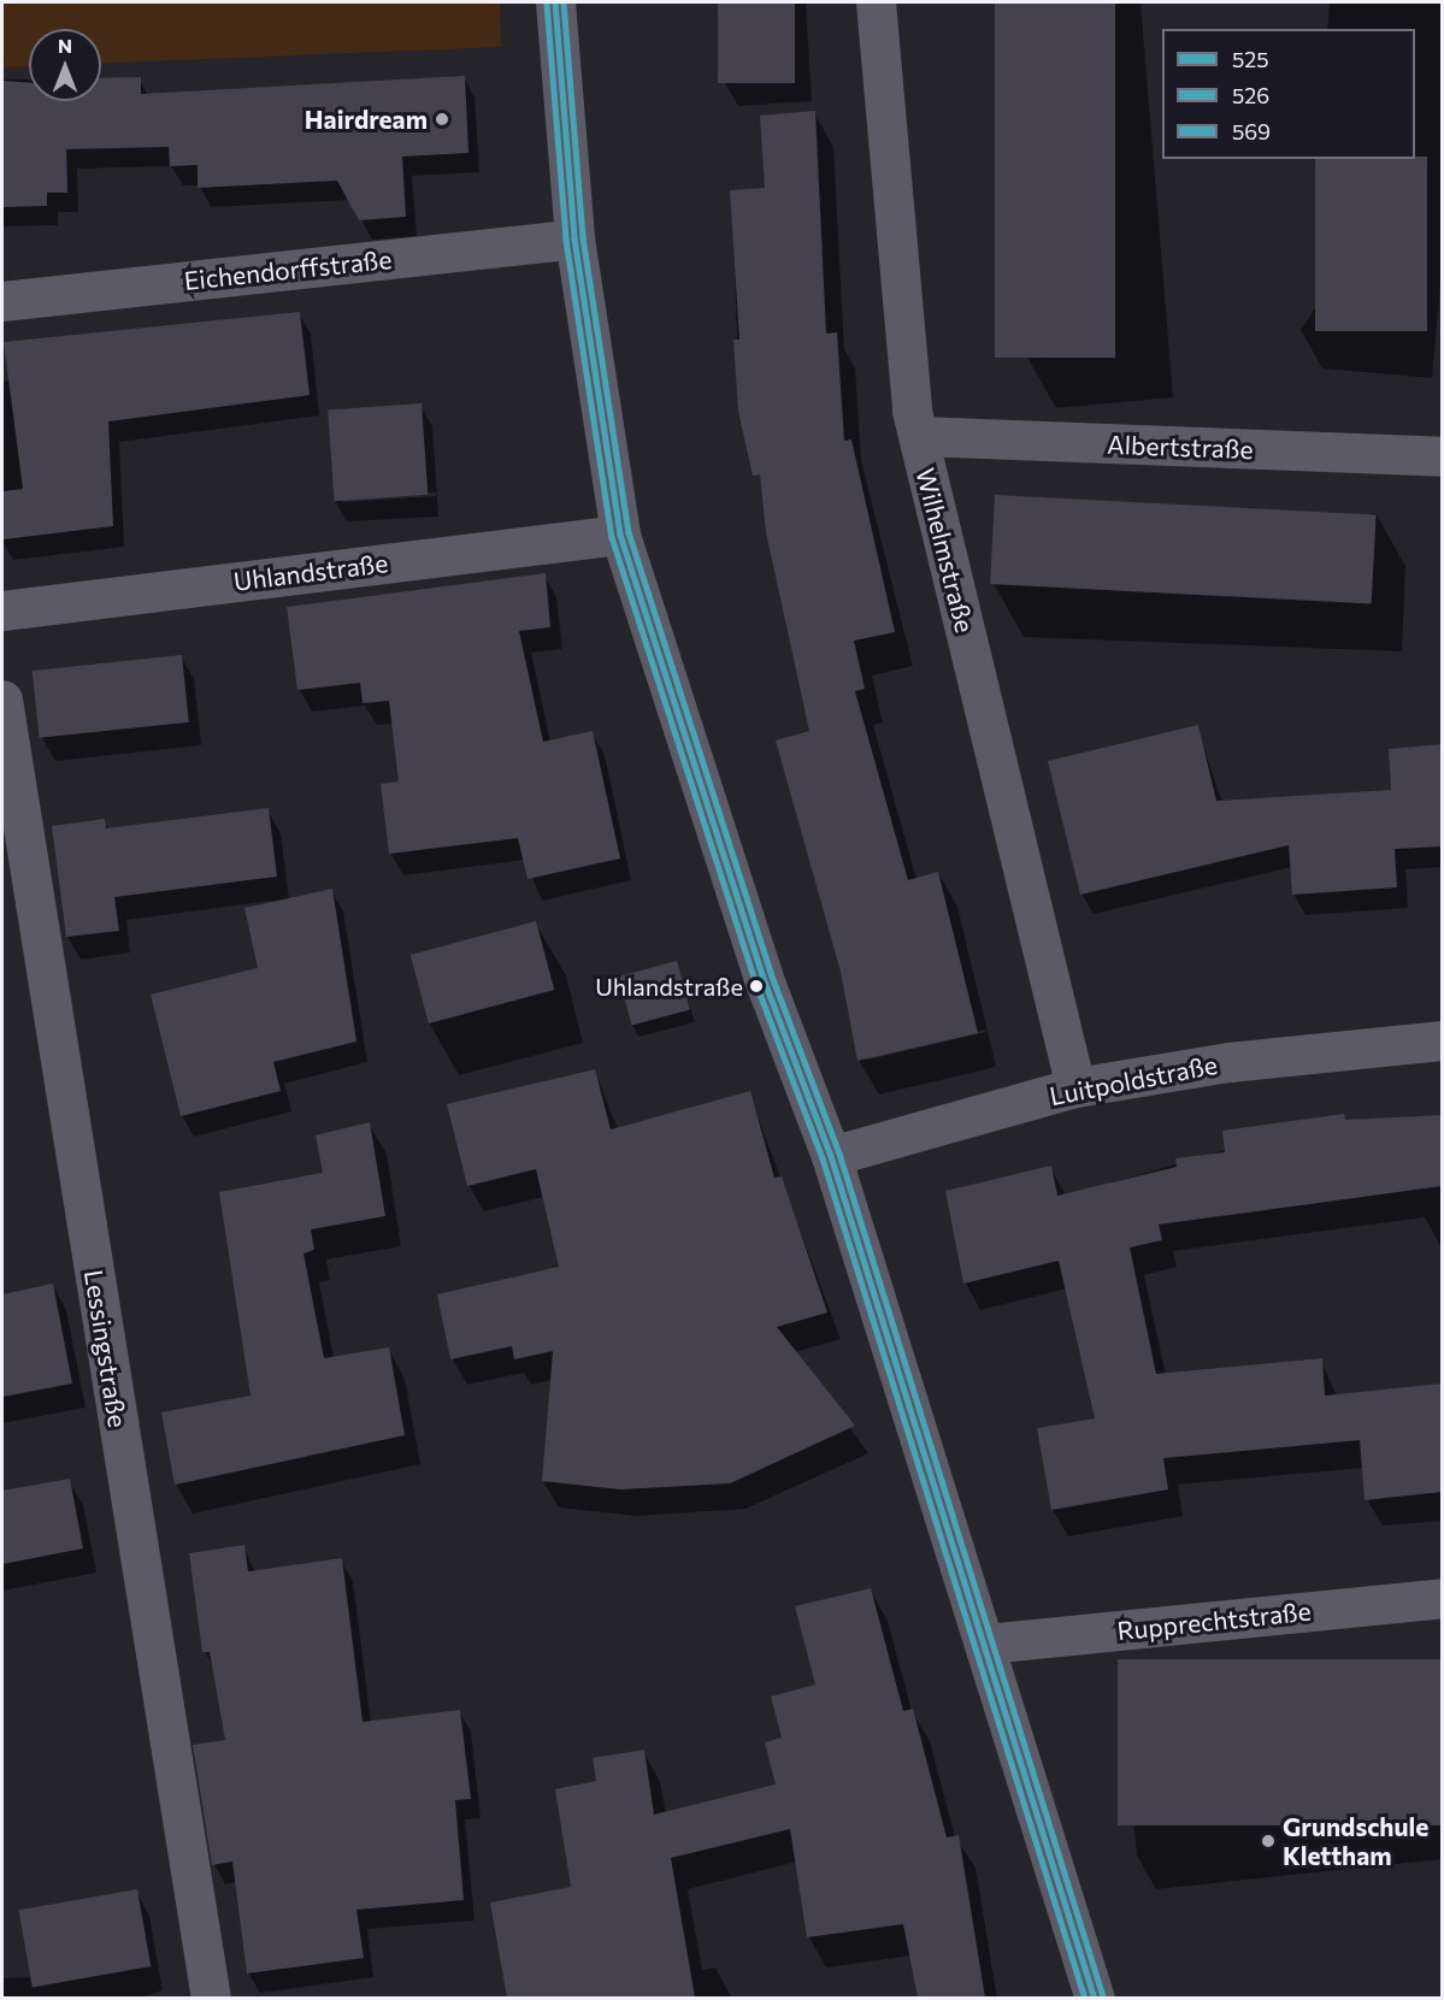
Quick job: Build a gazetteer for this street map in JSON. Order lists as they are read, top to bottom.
{
  "streets": {
    "street": [
      "Eichendorffstraße",
      "Albertstraße",
      "Wilhelmstraße",
      "Uhlandstraße",
      "Luitpoldstraße",
      "Lessingstraße",
      "Rupprechtstraße"
    ]
  },
  "crossings": [
    ["Albertstraße", "Wilhelmstraße"],
    ["Wilhelmstraße", "Luitpoldstraße"]
  ],
  "places": ["Hairdream", "Uhlandstraße", "Grundschule Klettham"],
  "lines": ["transit line 525", "transit line 569", "transit line 526"],
  "legend": ["525", "526", "569"],
  "north": "top"
}
